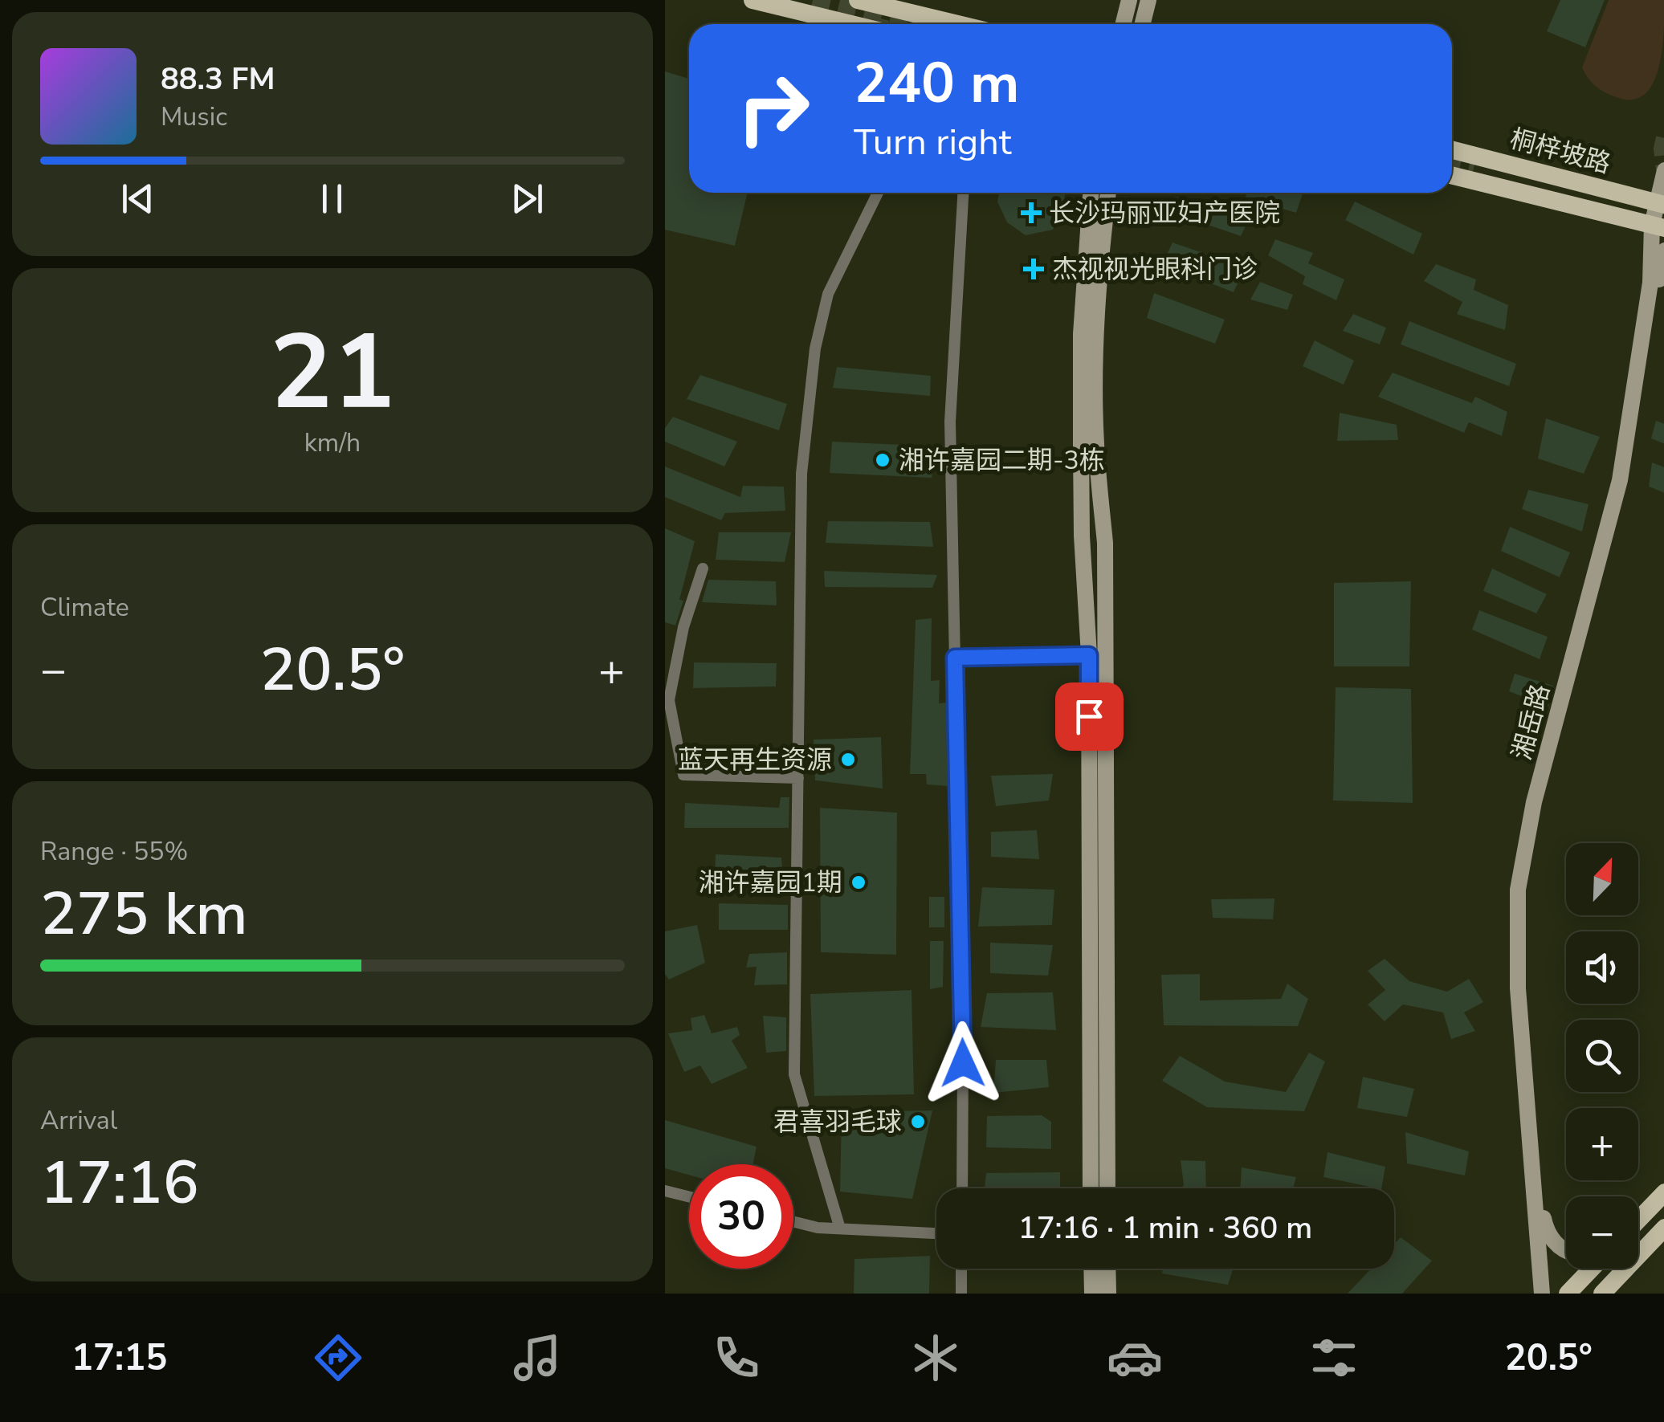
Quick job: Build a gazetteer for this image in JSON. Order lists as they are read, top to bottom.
{
  "streets": {
    "main road": ["桐梓坡路", "湘岳路"]
  },
  "crossings": [
    ["桐梓坡路", "湘岳路"]
  ],
  "places": {
    "health": ["长沙玛丽亚妇产医院", "杰视视光眼科门诊"],
    "other": [
      "湘许嘉园二期-3栋",
      "蓝天再生资源",
      "湘许嘉园1期",
      "君喜羽毛球"
    ]
  },
  "north": "top right",
  "page": {
    "turn": ["240 m", "Turn right"],
    "song": ["88.3 FM", "Music"],
    "tile": [
      ["21", "km/h"],
      "Climate",
      ["Range · 55%", "275 km"],
      ["Arrival", "17:16"]
    ],
    "heat": ["−", "20.5°", "+"],
    "map_buttons": ["+", "−"],
    "limit": "30",
    "trip": "17:16 · 1 min · 360 m",
    "tabs": ["17:15", "20.5°"]
  }
}
